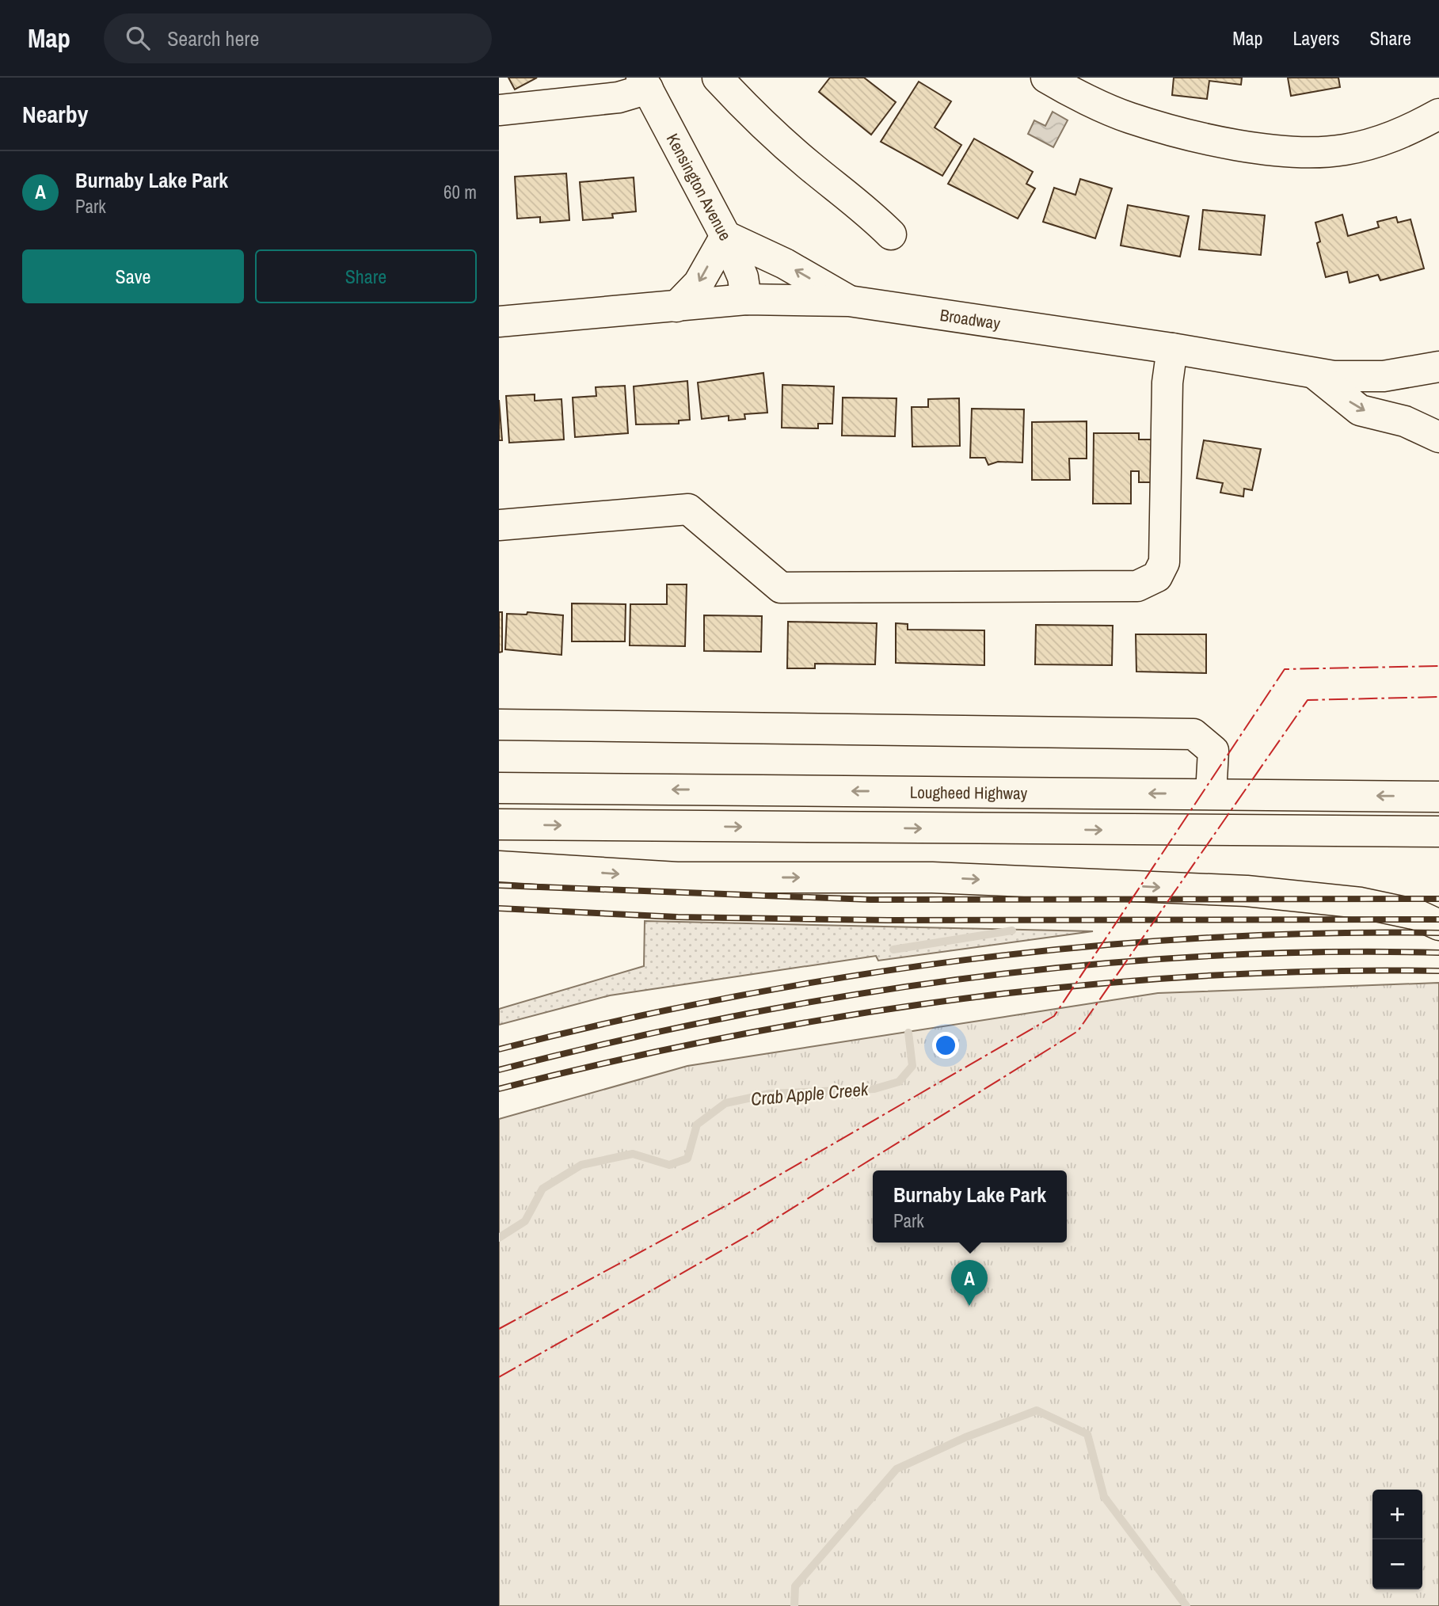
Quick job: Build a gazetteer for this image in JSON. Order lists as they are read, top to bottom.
{
  "streets": {
    "main road": ["Kensington Avenue", "Broadway", "Lougheed Highway"]
  },
  "crossings": [
    ["Kensington Avenue", "Broadway"]
  ],
  "water": ["Crab Apple Creek"],
  "page": {
    "header": "Map",
    "search": "Search here",
    "nav": ["Map", "Layers", "Share"],
    "heading": "Nearby",
    "list": [
      {
        "mark": "A",
        "name": "Burnaby Lake Park",
        "note": "Park",
        "value": "60 m"
      }
    ],
    "buttons": ["Save", "Share"],
    "popup": ["Burnaby Lake Park", "Park"],
    "pins": "A",
    "map_buttons": ["+", "−"]
  }
}
